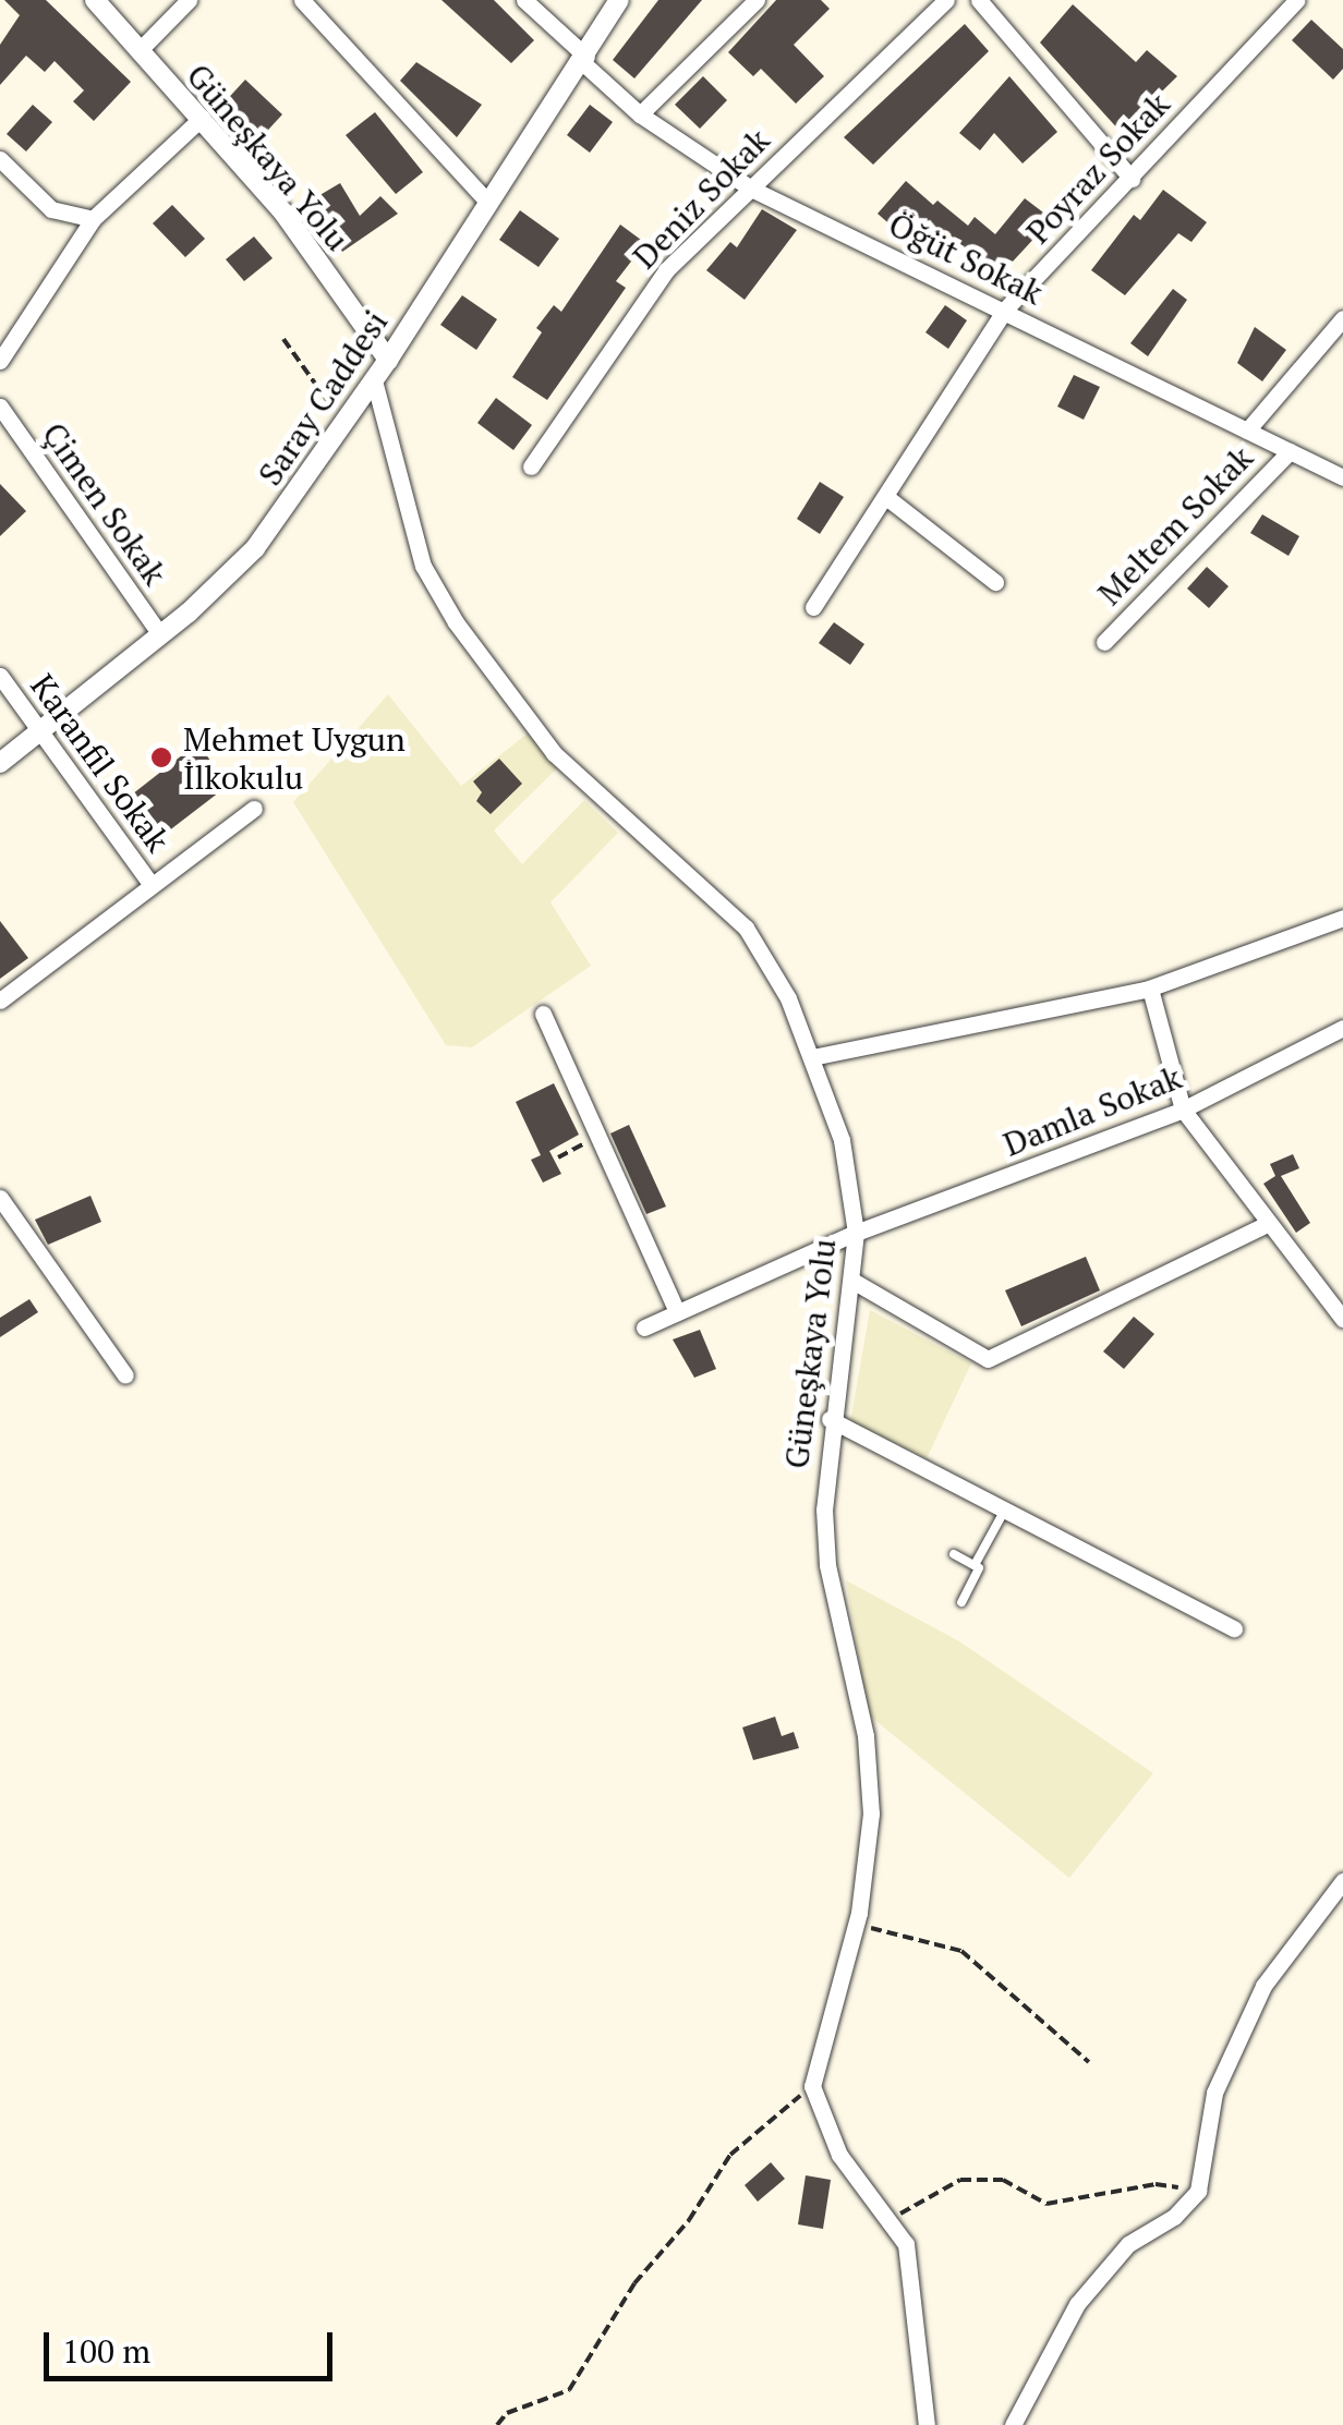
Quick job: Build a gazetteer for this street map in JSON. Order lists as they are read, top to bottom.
{
  "streets": {
    "street": [
      "Güneşkaya Yolu",
      "Poyraz Sokak",
      "Deniz Sokak",
      "Öğüt Sokak",
      "Saray Caddesi",
      "Çimen Sokak",
      "Meltem Sokak",
      "Karanfil Sokak",
      "Damla Sokak"
    ]
  },
  "crossings": [
    ["Güneşkaya Yolu", "Saray Caddesi"],
    ["Güneşkaya Yolu", "Damla Sokak"],
    ["Poyraz Sokak", "Öğüt Sokak"],
    ["Deniz Sokak", "Öğüt Sokak"],
    ["Öğüt Sokak", "Saray Caddesi"],
    ["Öğüt Sokak", "Meltem Sokak"],
    ["Saray Caddesi", "Çimen Sokak"],
    ["Saray Caddesi", "Karanfil Sokak"]
  ],
  "places": ["Mehmet Uygun İlkokulu"],
  "scale_bar": "100 m"
}
